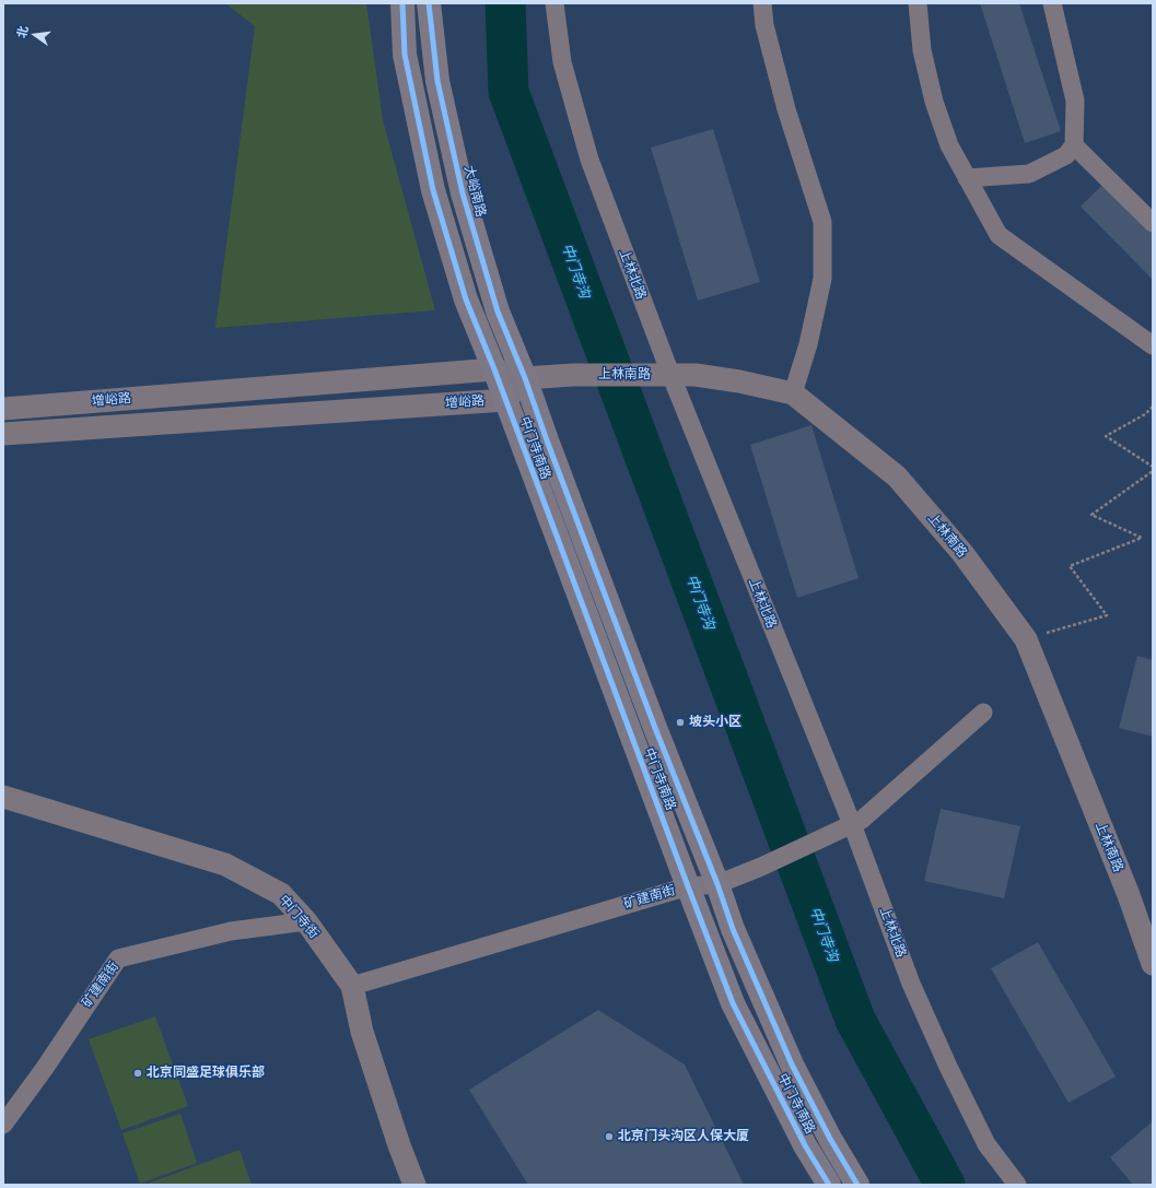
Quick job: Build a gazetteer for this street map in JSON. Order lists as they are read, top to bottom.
{
  "streets": {
    "main road": ["大峪南路", "中门寺南路"],
    "street": [
      "上林北路",
      "上林南路",
      "增峪路",
      "矿建南街",
      "中门寺街"
    ]
  },
  "crossings": [
    ["大峪南路", "上林南路"],
    ["大峪南路", "增峪路"],
    ["大峪南路", "中门寺南路"],
    ["上林北路", "上林南路"],
    ["上林北路", "矿建南街"],
    ["上林南路", "增峪路"],
    ["上林南路", "中门寺南路"],
    ["增峪路", "中门寺南路"],
    ["中门寺南路", "矿建南街"],
    ["矿建南街", "中门寺街"]
  ],
  "water": ["中门寺沟"],
  "places": ["坡头小区", "北京同盛足球俱乐部", "北京门头沟区人保大厦"],
  "north": "left"
}
